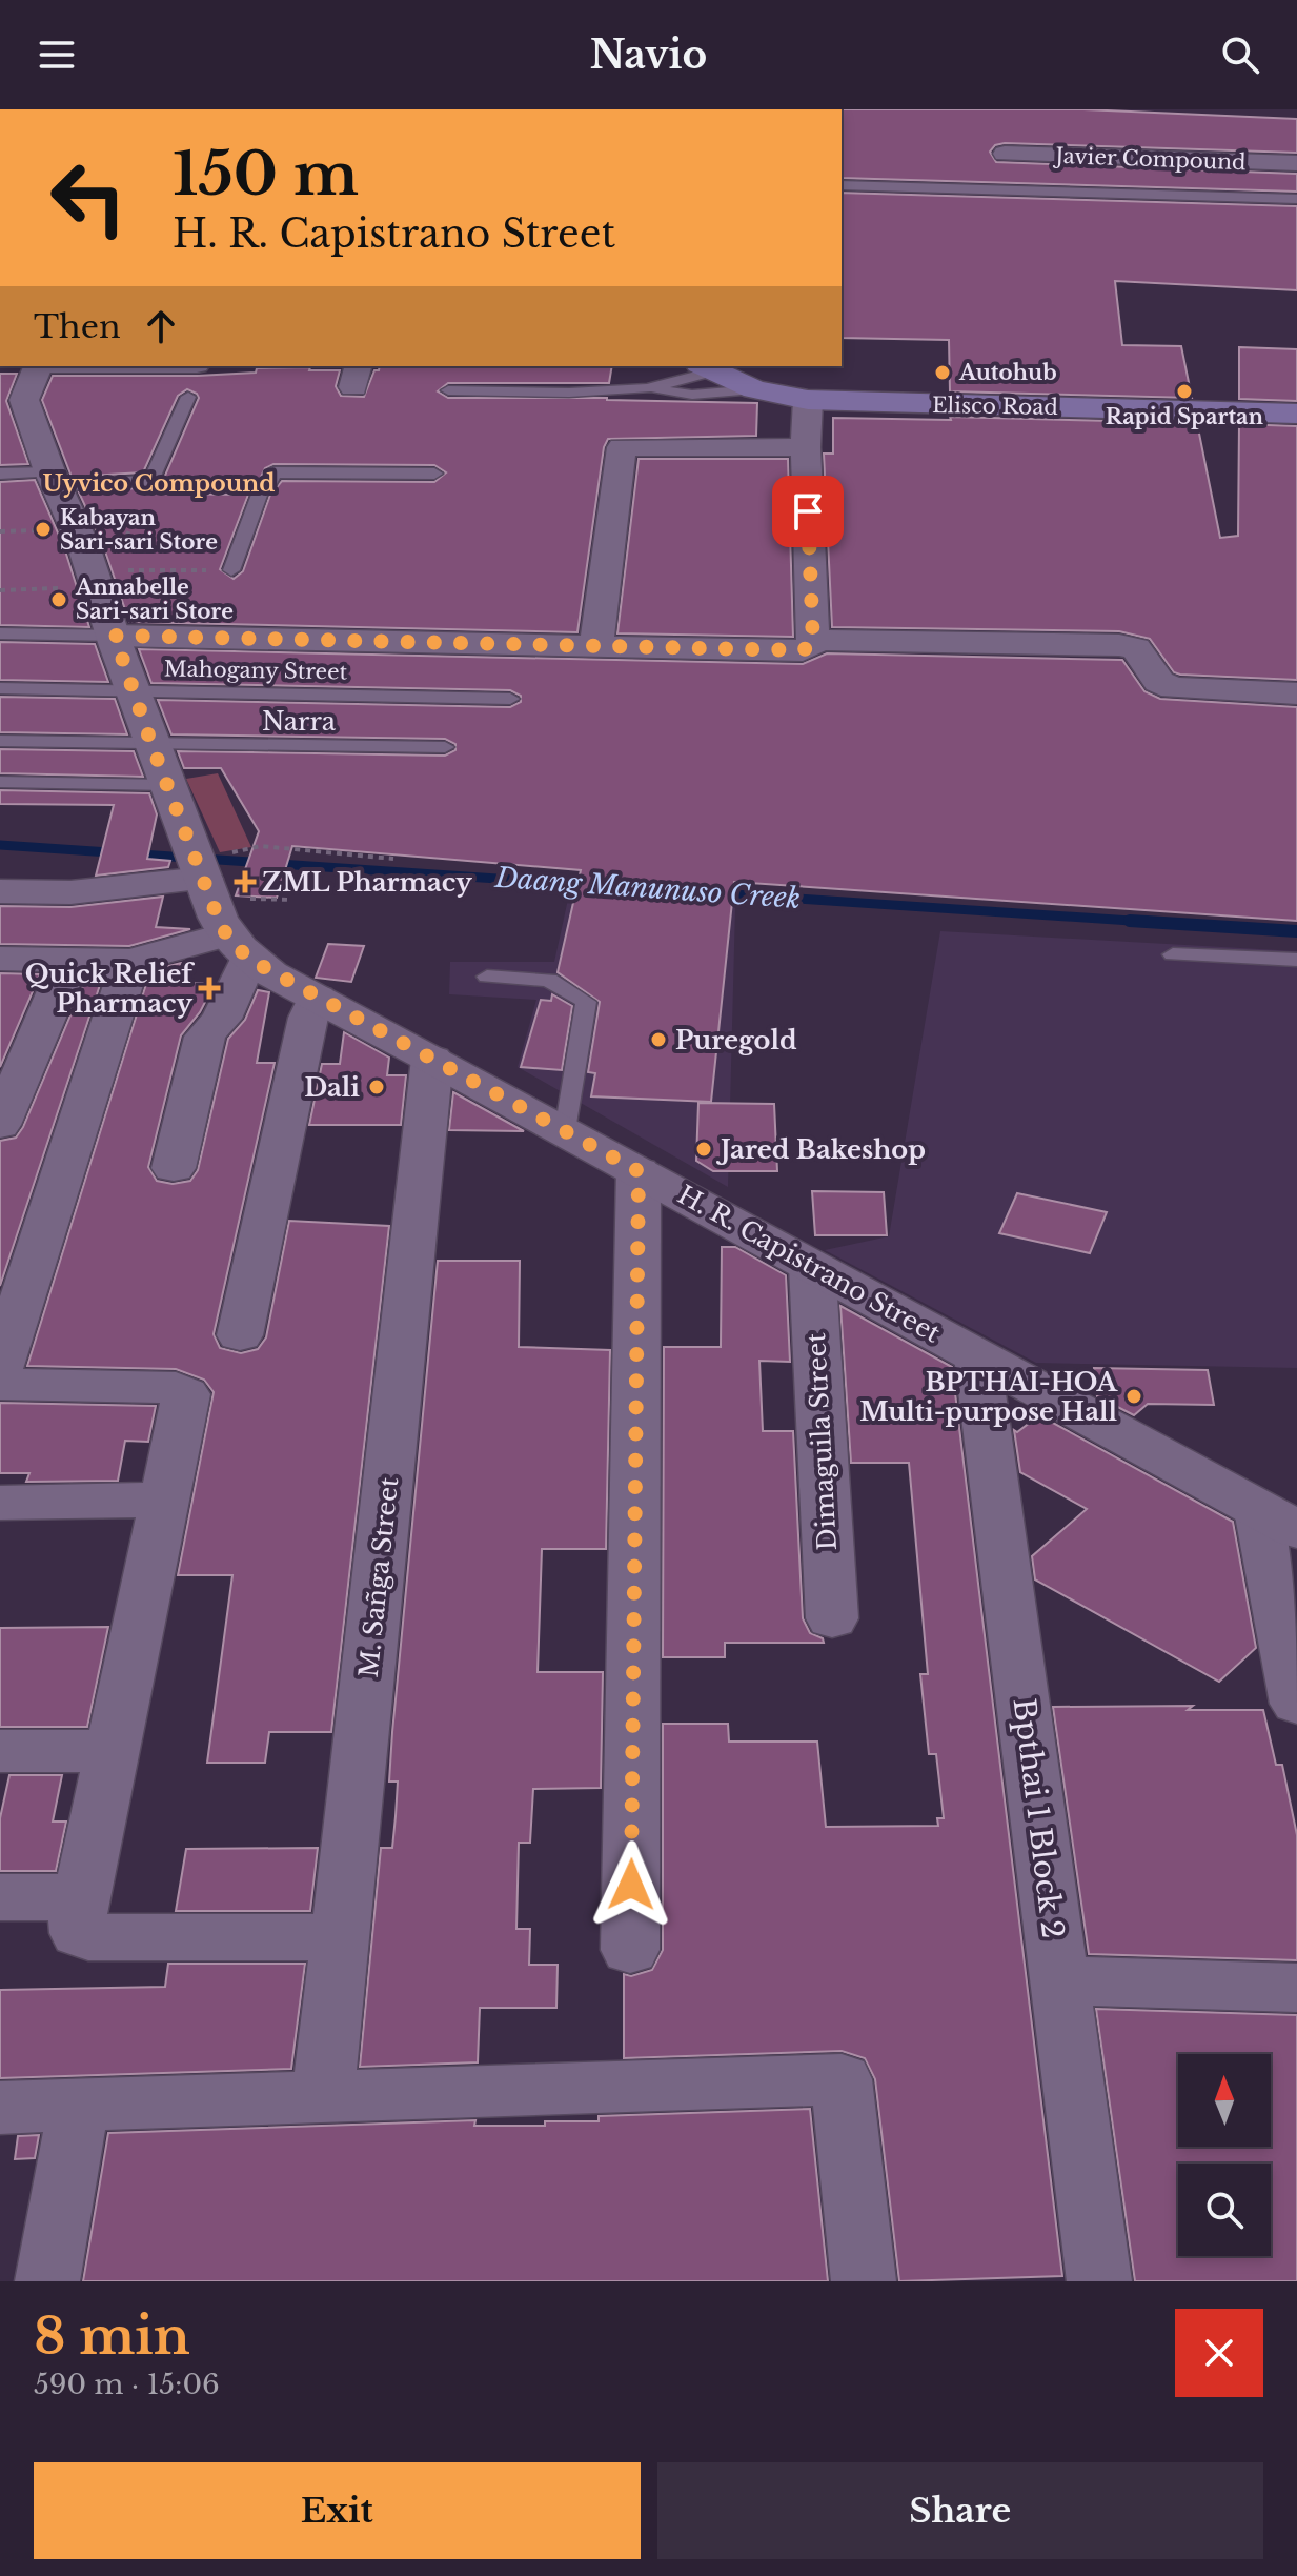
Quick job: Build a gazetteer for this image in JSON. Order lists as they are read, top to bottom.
{
  "streets": {
    "main road": ["Elisco Road"],
    "street": [
      "Javier Compound",
      "H. R. Capistrano Street",
      "Dimaguila Street",
      "M. Sañga Street",
      "Bpthai 1 Block 2"
    ],
    "lane": ["Mahogany Street", "Narra"]
  },
  "crossings": [
    ["H. R. Capistrano Street", "Dimaguila Street"],
    ["H. R. Capistrano Street", "M. Sañga Street"],
    ["H. R. Capistrano Street", "Bpthai 1 Block 2"]
  ],
  "districts": ["Uyvico Compound"],
  "water": ["Daang Manunuso Creek"],
  "places": {
    "other": [
      "Autohub",
      "Rapid Spartan",
      "Kabayan Sari-sari Store",
      "Annabelle Sari-sari Store",
      "Puregold",
      "Dali",
      "Jared Bakeshop",
      "BPTHAI-HOA Multi-purpose Hall"
    ],
    "health": ["ZML Pharmacy", "Quick Relief Pharmacy"]
  },
  "north": "top",
  "page": {
    "header": "Navio",
    "turn": ["150 m", "H. R. Capistrano Street"],
    "then": "Then",
    "heading": ["8 min", "590 m · 15:06"],
    "buttons": ["Exit", "Share"]
  }
}
